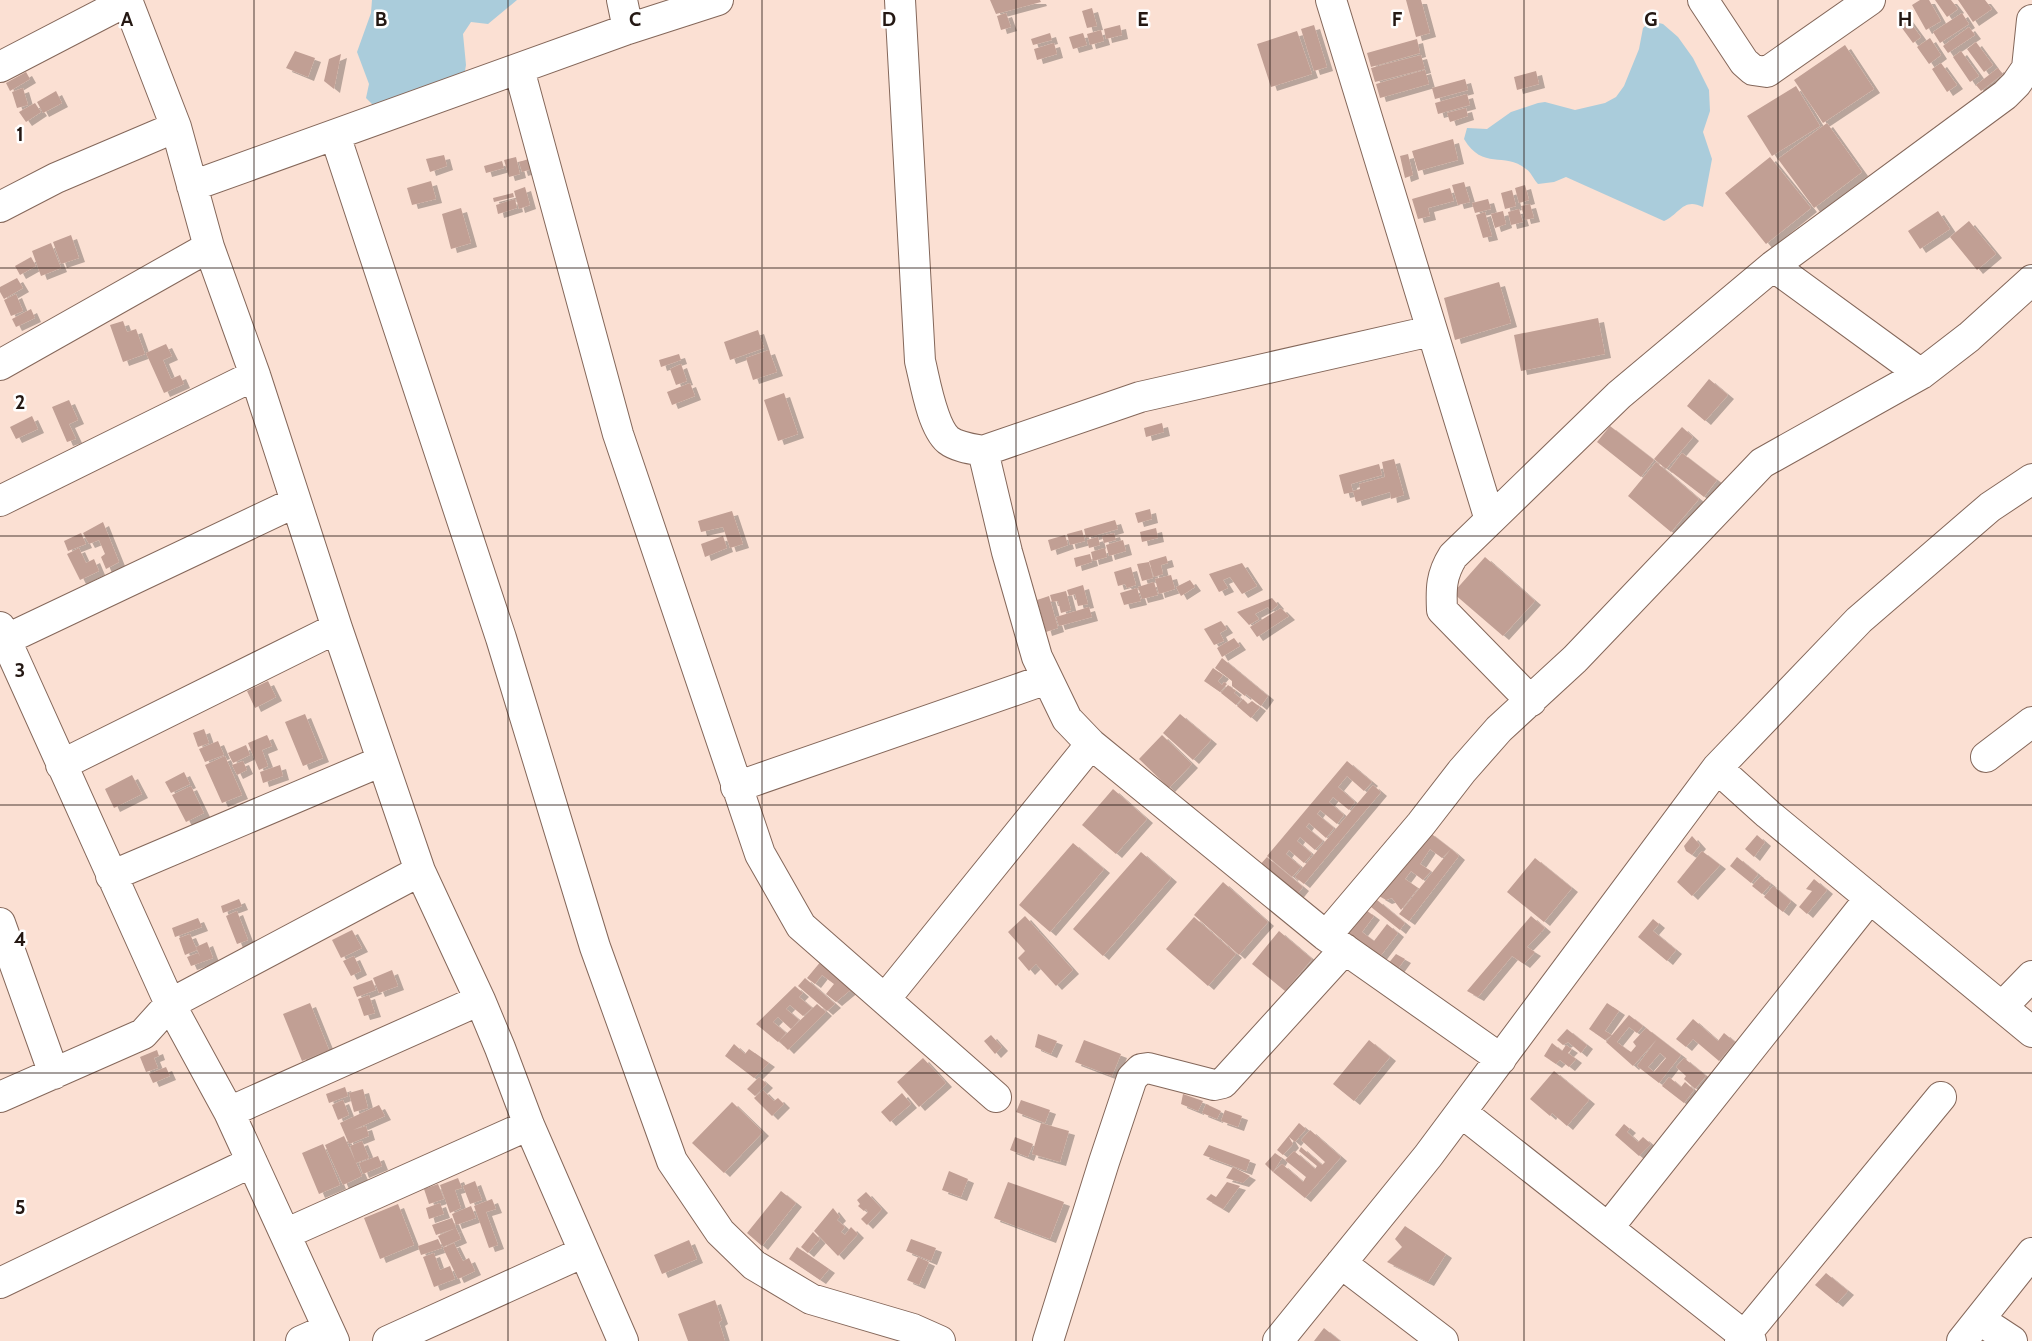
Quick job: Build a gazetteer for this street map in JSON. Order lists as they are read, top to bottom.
{
  "grid": {
    "columns": [
      "A",
      "B",
      "C",
      "D",
      "E",
      "F",
      "G",
      "H"
    ],
    "rows": [
      "1",
      "2",
      "3",
      "4",
      "5"
    ]
  }
}
